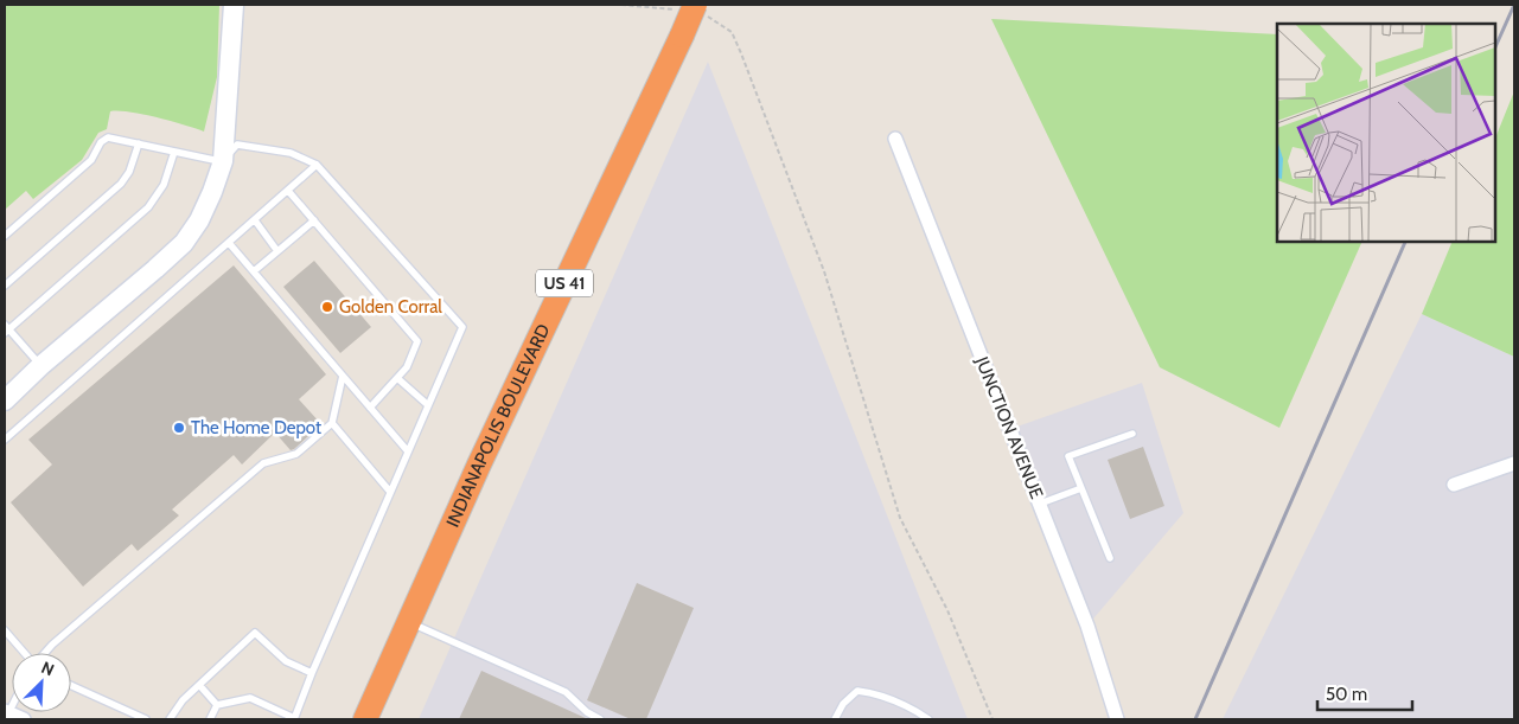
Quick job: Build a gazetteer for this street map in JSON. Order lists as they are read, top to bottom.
{
  "streets": {
    "highway": ["US 41", "INDIANAPOLIS BOULEVARD"],
    "street": ["JUNCTION AVENUE"]
  },
  "places": ["Golden Corral", "The Home Depot"],
  "scale_bar": "50 m",
  "north": "top right"
}
